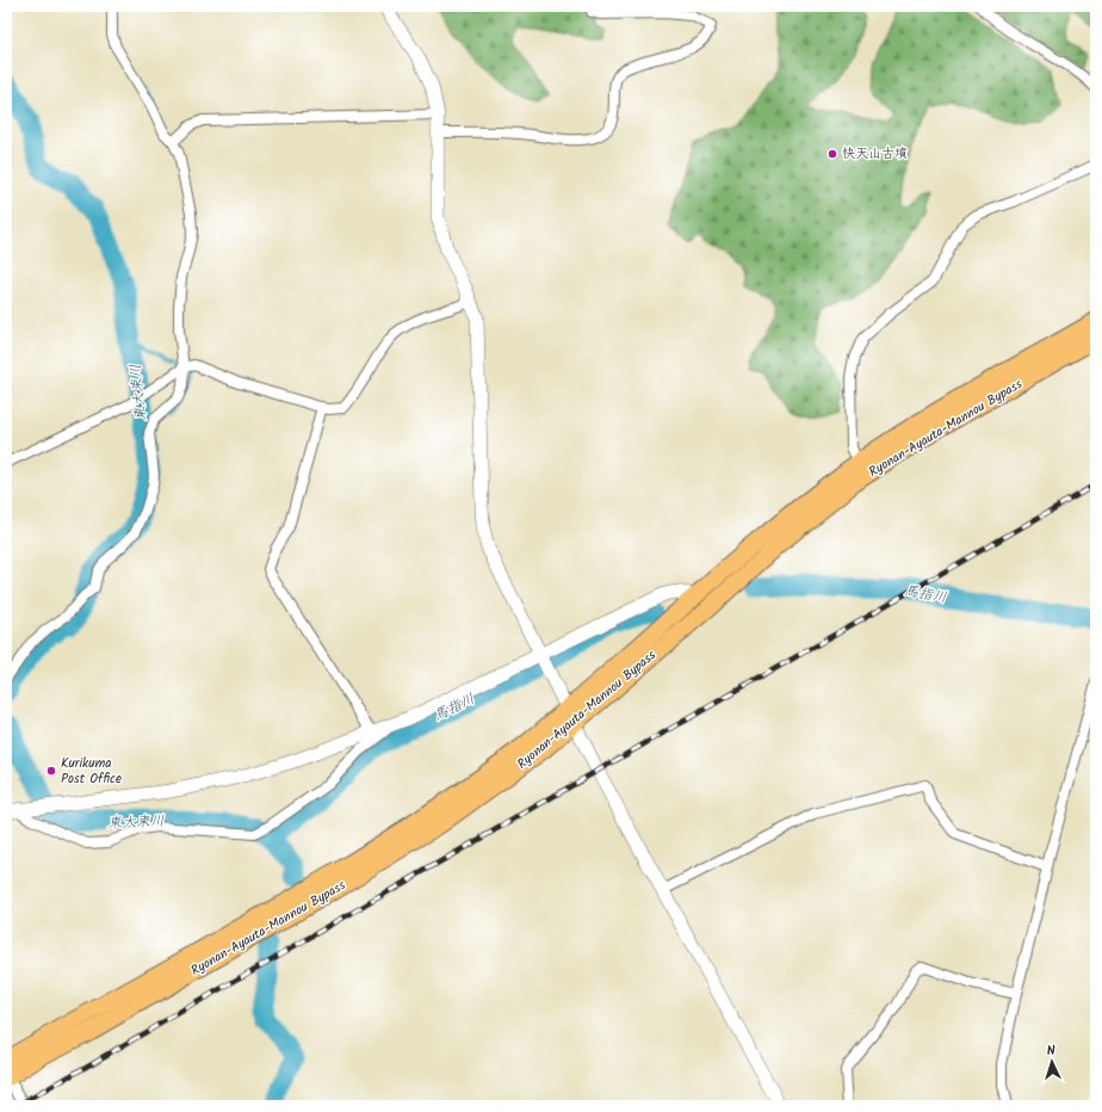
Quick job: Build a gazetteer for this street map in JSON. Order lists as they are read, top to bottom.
{
  "streets": {
    "highway": ["Ryonan-Ayauta-Mannou Bypass"]
  },
  "water": ["東大束川", "馬指川"],
  "places": ["快天山古墳", "Kurikuma Post Office"],
  "north": "top"
}
